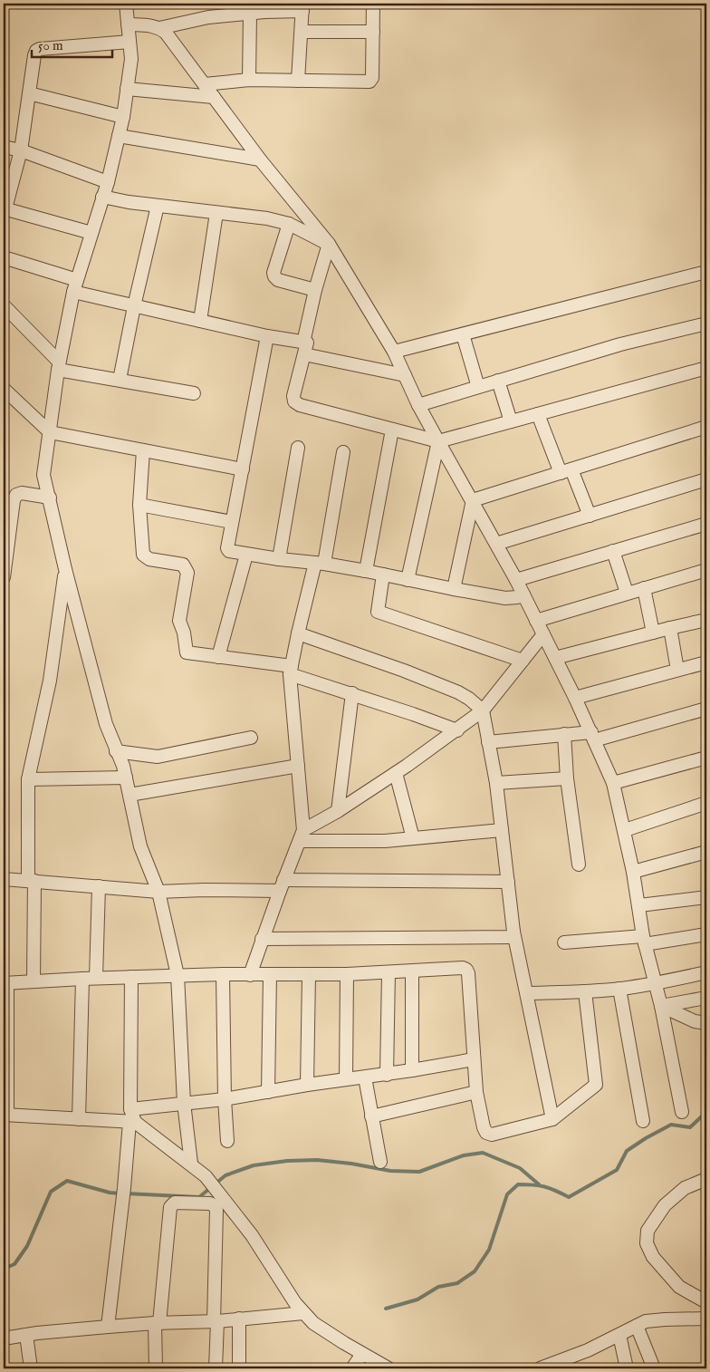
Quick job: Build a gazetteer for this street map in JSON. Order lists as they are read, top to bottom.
{
  "scale_bar": "50 m"
}
